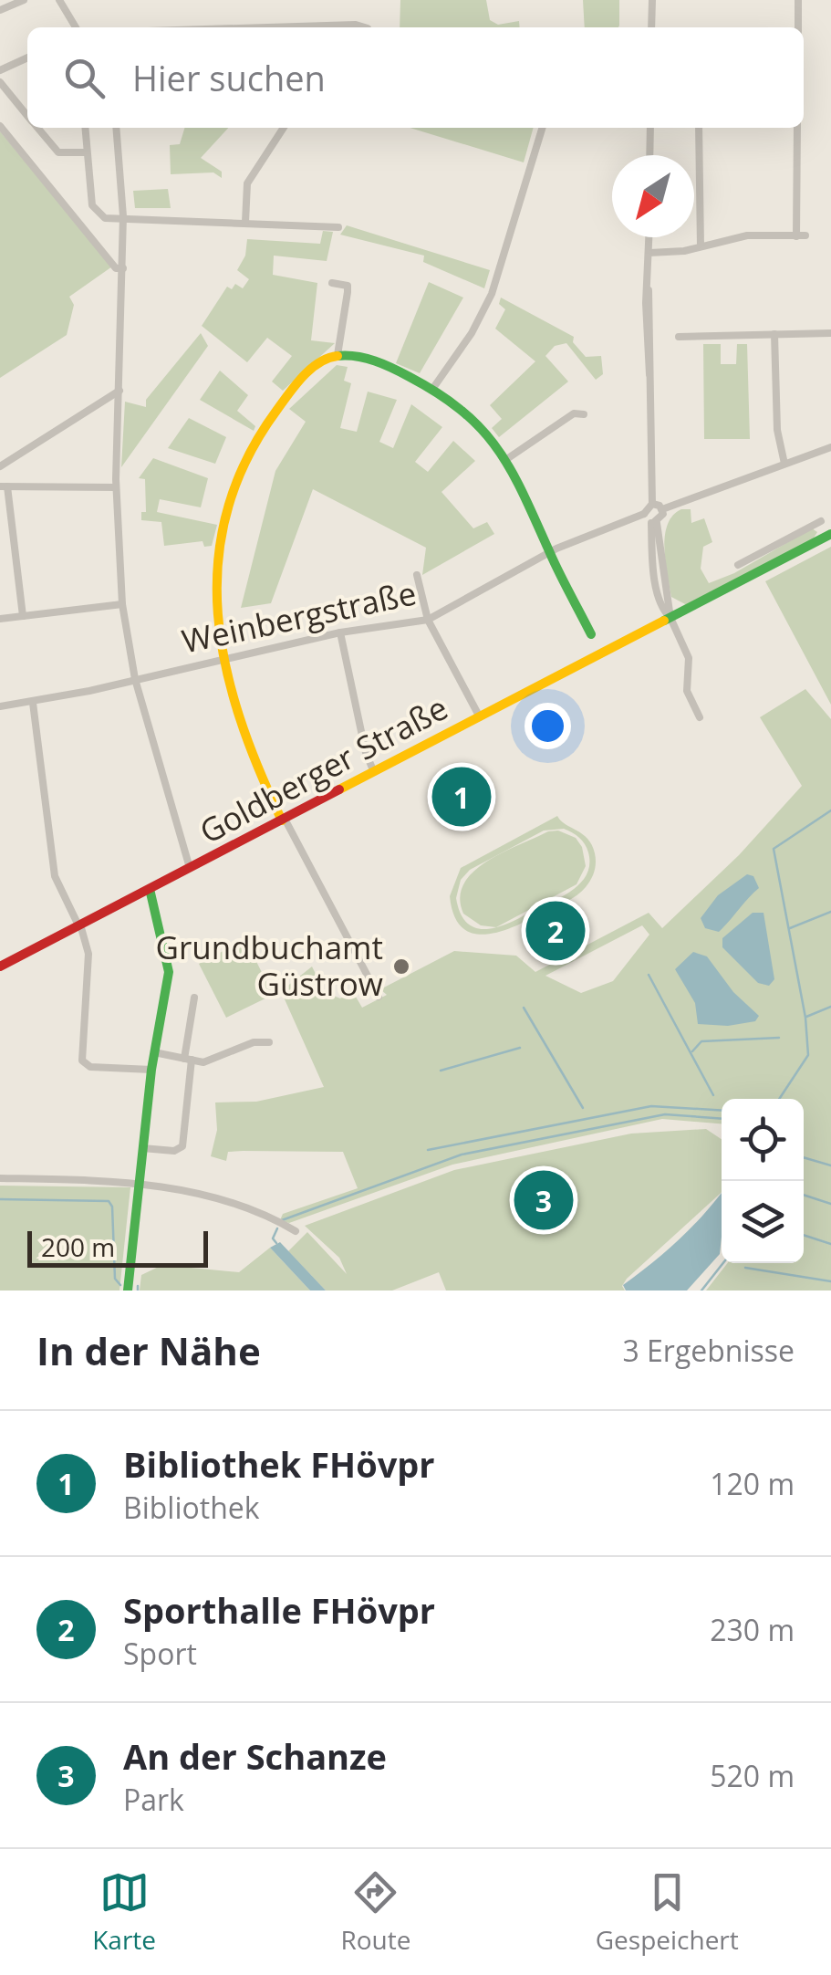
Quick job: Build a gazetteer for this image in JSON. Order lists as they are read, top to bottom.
{
  "streets": {
    "street": ["Weinbergstraße", "Goldberger Straße"]
  },
  "places": ["Grundbuchamt Güstrow"],
  "scale_bar": "200 m",
  "north": "bottom left",
  "page": {
    "search": "Hier suchen",
    "pins": ["1", "2", "3"],
    "scale": "200 m",
    "heading": ["In der Nähe", "3 Ergebnisse"],
    "list": [
      {
        "mark": "1",
        "name": "Bibliothek FHövpr",
        "note": "Bibliothek",
        "value": "120 m"
      },
      {
        "mark": "2",
        "name": "Sporthalle FHövpr",
        "note": "Sport",
        "value": "230 m"
      },
      {
        "mark": "3",
        "name": "An der Schanze",
        "note": "Park",
        "value": "520 m"
      }
    ],
    "nav": ["Karte", "Route", "Gespeichert"]
  }
}
